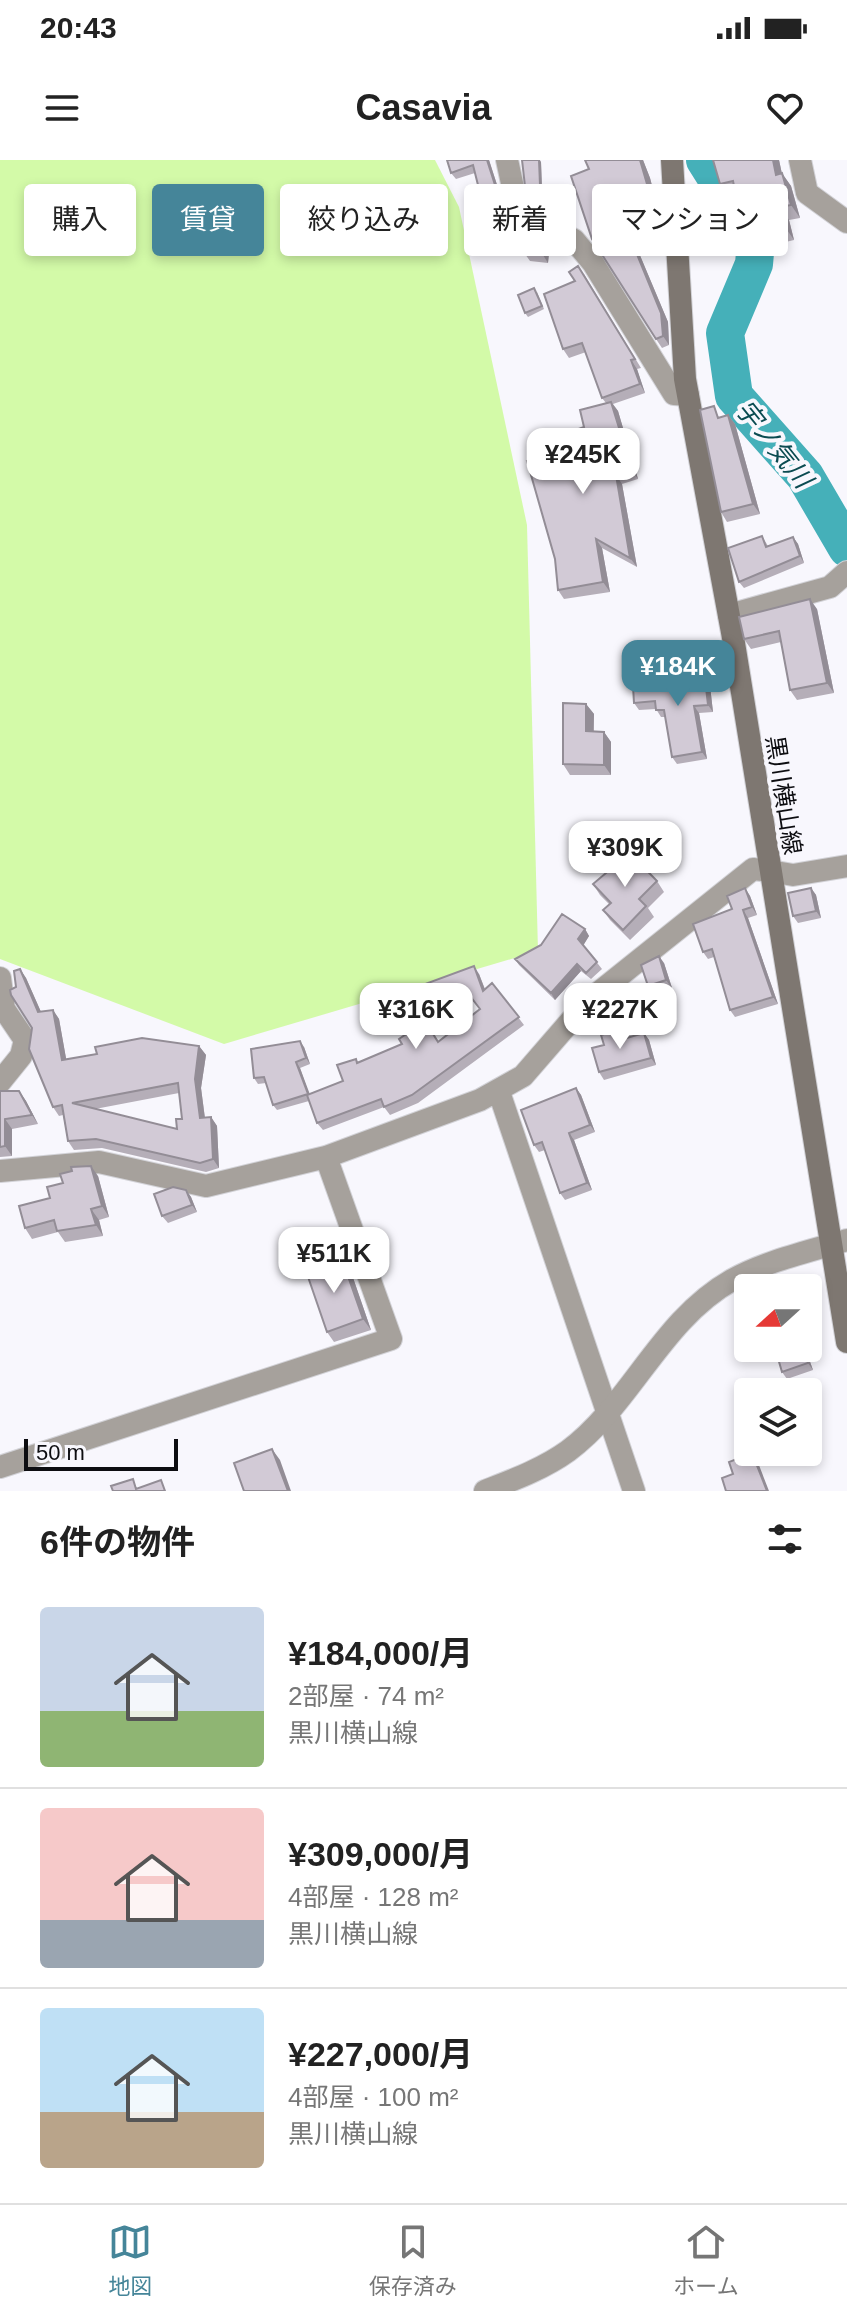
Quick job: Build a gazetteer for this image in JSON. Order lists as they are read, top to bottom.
{
  "streets": {
    "main road": ["黒川横山線"]
  },
  "water": ["宇ノ気川"],
  "scale_bar": "50 m",
  "north": "left",
  "page": {
    "status": "20:43",
    "header": "Casavia",
    "chip": [
      "購入",
      "賃貸",
      "絞り込み",
      "新着",
      "マンション"
    ],
    "price": [
      "¥245K",
      "¥184K",
      "¥309K",
      "¥316K",
      "¥227K",
      "¥511K"
    ],
    "scale": "50 m",
    "heading": "6件の物件",
    "list": [
      {
        "name": "¥184,000/月",
        "note": "2部屋 · 74 m² · 黒川横山線"
      },
      {
        "name": "¥309,000/月",
        "note": "4部屋 · 128 m² · 黒川横山線"
      },
      {
        "name": "¥227,000/月",
        "note": "4部屋 · 100 m² · 黒川横山線"
      }
    ],
    "tabs": ["地図", "保存済み", "ホーム"]
  }
}
